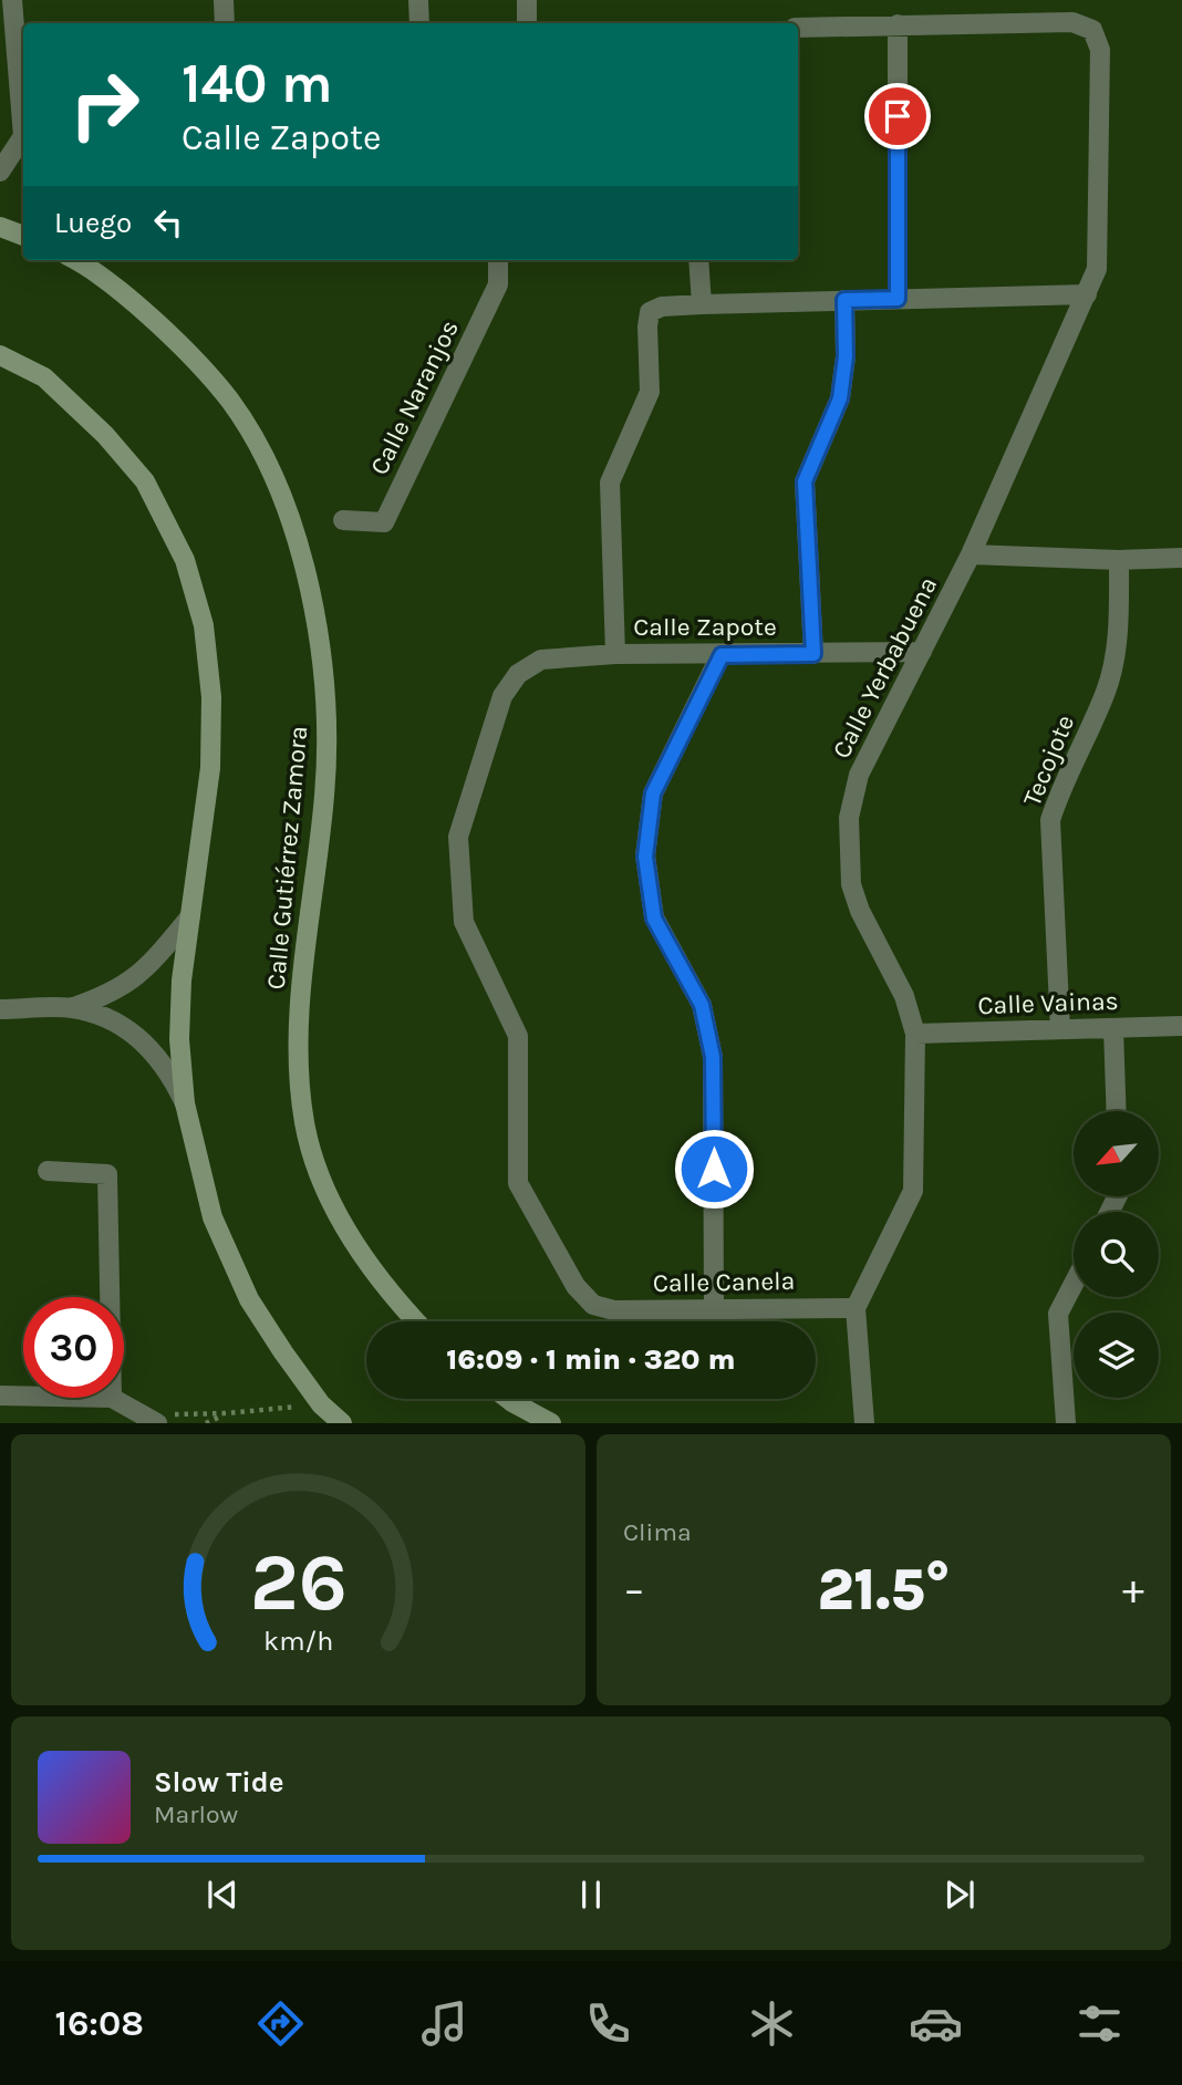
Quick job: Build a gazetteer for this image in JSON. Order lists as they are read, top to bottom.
{
  "streets": {
    "main road": ["Calle Gutiérrez Zamora"],
    "street": [
      "Calle Naranjos",
      "Calle Zapote",
      "Calle Yerbabuena",
      "Tecojote",
      "Calle Vainas",
      "Calle Canela"
    ]
  },
  "crossings": [
    ["Calle Zapote", "Calle Yerbabuena"],
    ["Calle Zapote", "Calle Canela"],
    ["Calle Yerbabuena", "Calle Vainas"],
    ["Calle Yerbabuena", "Calle Canela"],
    ["Tecojote", "Calle Vainas"]
  ],
  "north": "bottom left",
  "page": {
    "turn": ["140 m", "Calle Zapote"],
    "then": "Luego",
    "limit": "30",
    "trip": "16:09 · 1 min · 320 m",
    "tile": "Clima",
    "heat": ["−", "21.5°", "+"],
    "song": ["Slow Tide", "Marlow"],
    "tabs": "16:08",
    "gauge": ["26", "km/h"]
  }
}
